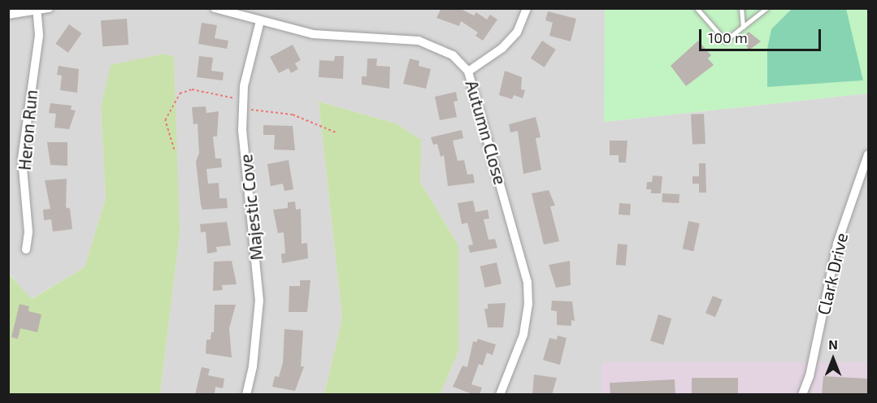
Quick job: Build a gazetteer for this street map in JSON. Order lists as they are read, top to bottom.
{
  "streets": {
    "street": [
      "Heron Run",
      "Autumn Close",
      "Majestic Cove",
      "Clark Drive"
    ]
  },
  "crossings": [
    ["Autumn Close", "Majestic Cove"]
  ],
  "scale_bar": "100 m",
  "north": "top"
}
